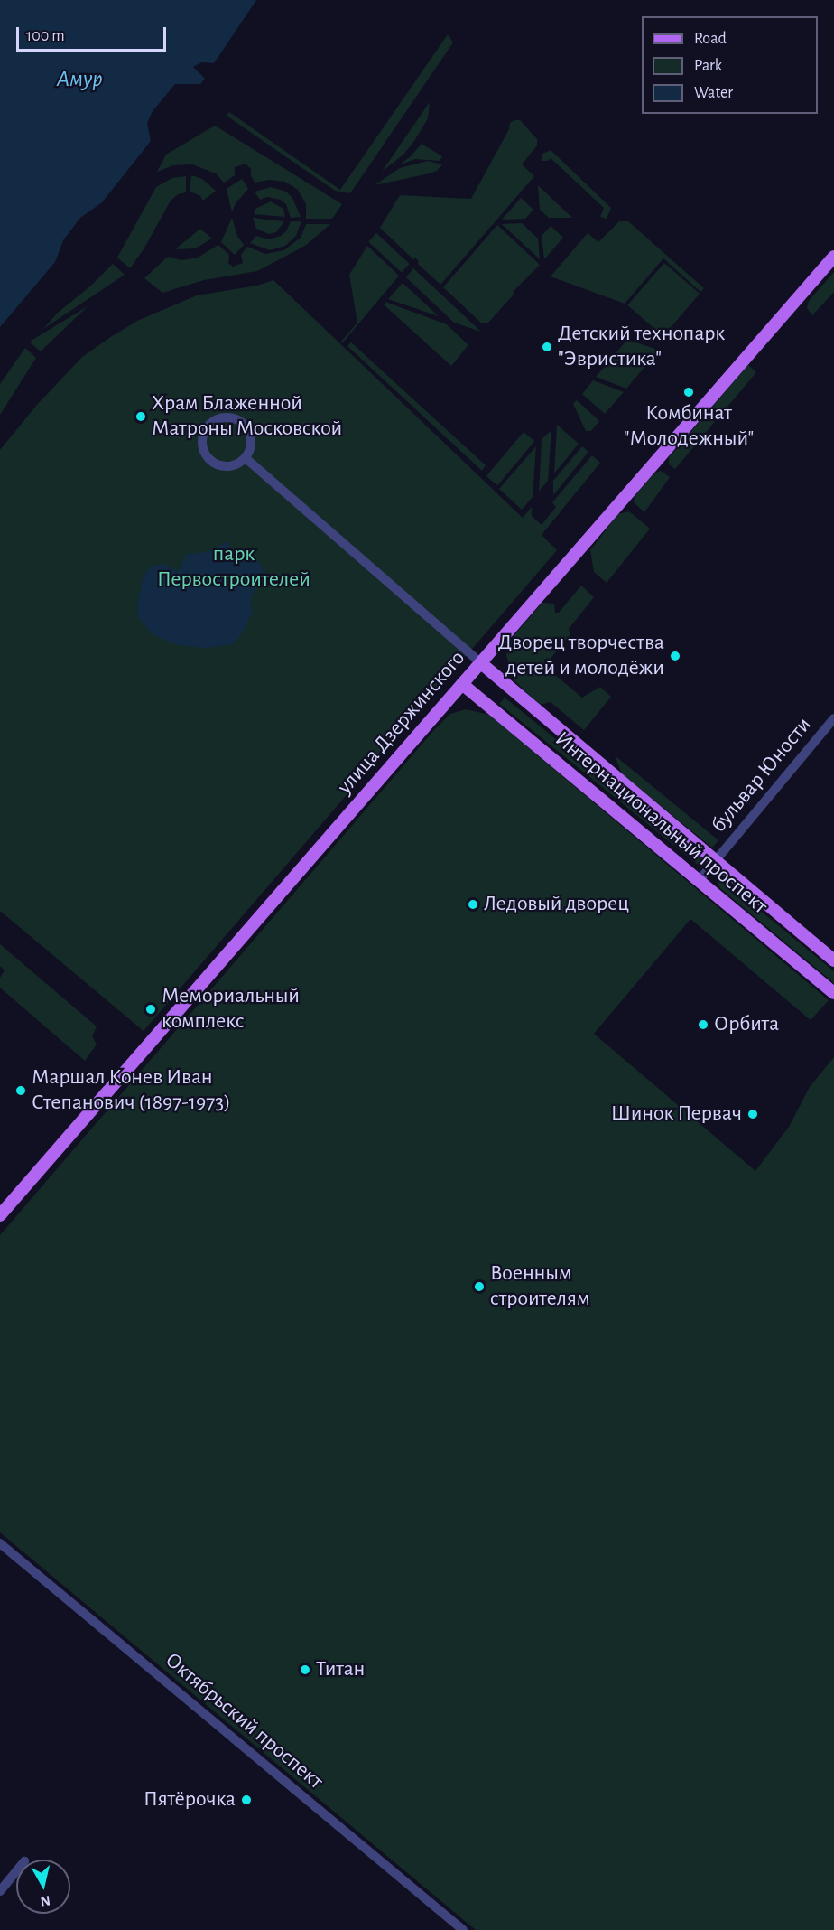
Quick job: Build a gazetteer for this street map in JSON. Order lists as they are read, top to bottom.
{
  "streets": {
    "main road": ["улица Дзержинского", "Интернациональный проспект"],
    "street": ["бульвар Юности", "Октябрьский проспект"]
  },
  "crossings": [
    ["улица Дзержинского", "Интернациональный проспект"],
    ["бульвар Юности", "Интернациональный проспект"]
  ],
  "water": ["Амур"],
  "parks": ["парк Первостроителей"],
  "places": [
    "Детский технопарк \"Эвристика\"",
    "Комбинат \"Молодежный\"",
    "Храм Блаженной Матроны Московской",
    "Дворец творчества детей и молодёжи",
    "Ледовый дворец",
    "Мемориальный комплекс",
    "Орбита",
    "Маршал Конев Иван Степанович (1897-1973)",
    "Шинок Первач",
    "Военным строителям",
    "Титан",
    "Пятёрочка"
  ],
  "legend": ["Road", "Park", "Water"],
  "scale_bar": "100 m",
  "north": "bottom"
}
